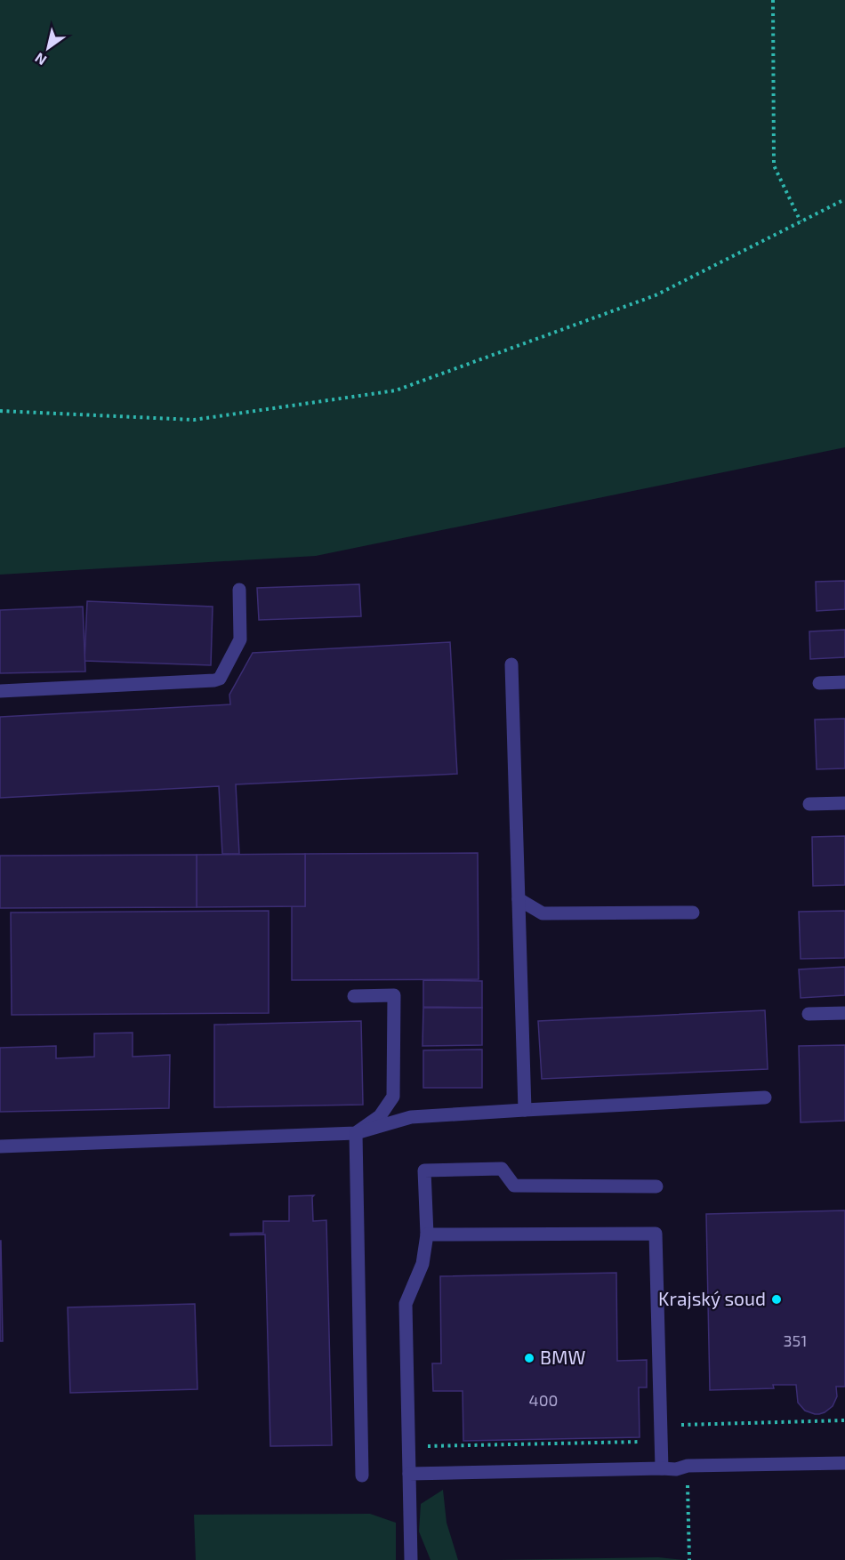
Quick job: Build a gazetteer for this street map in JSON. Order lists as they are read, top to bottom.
{
  "places": ["Krajský soud", "BMW"],
  "house_numbers": ["351", "400"],
  "north": "bottom left"
}
